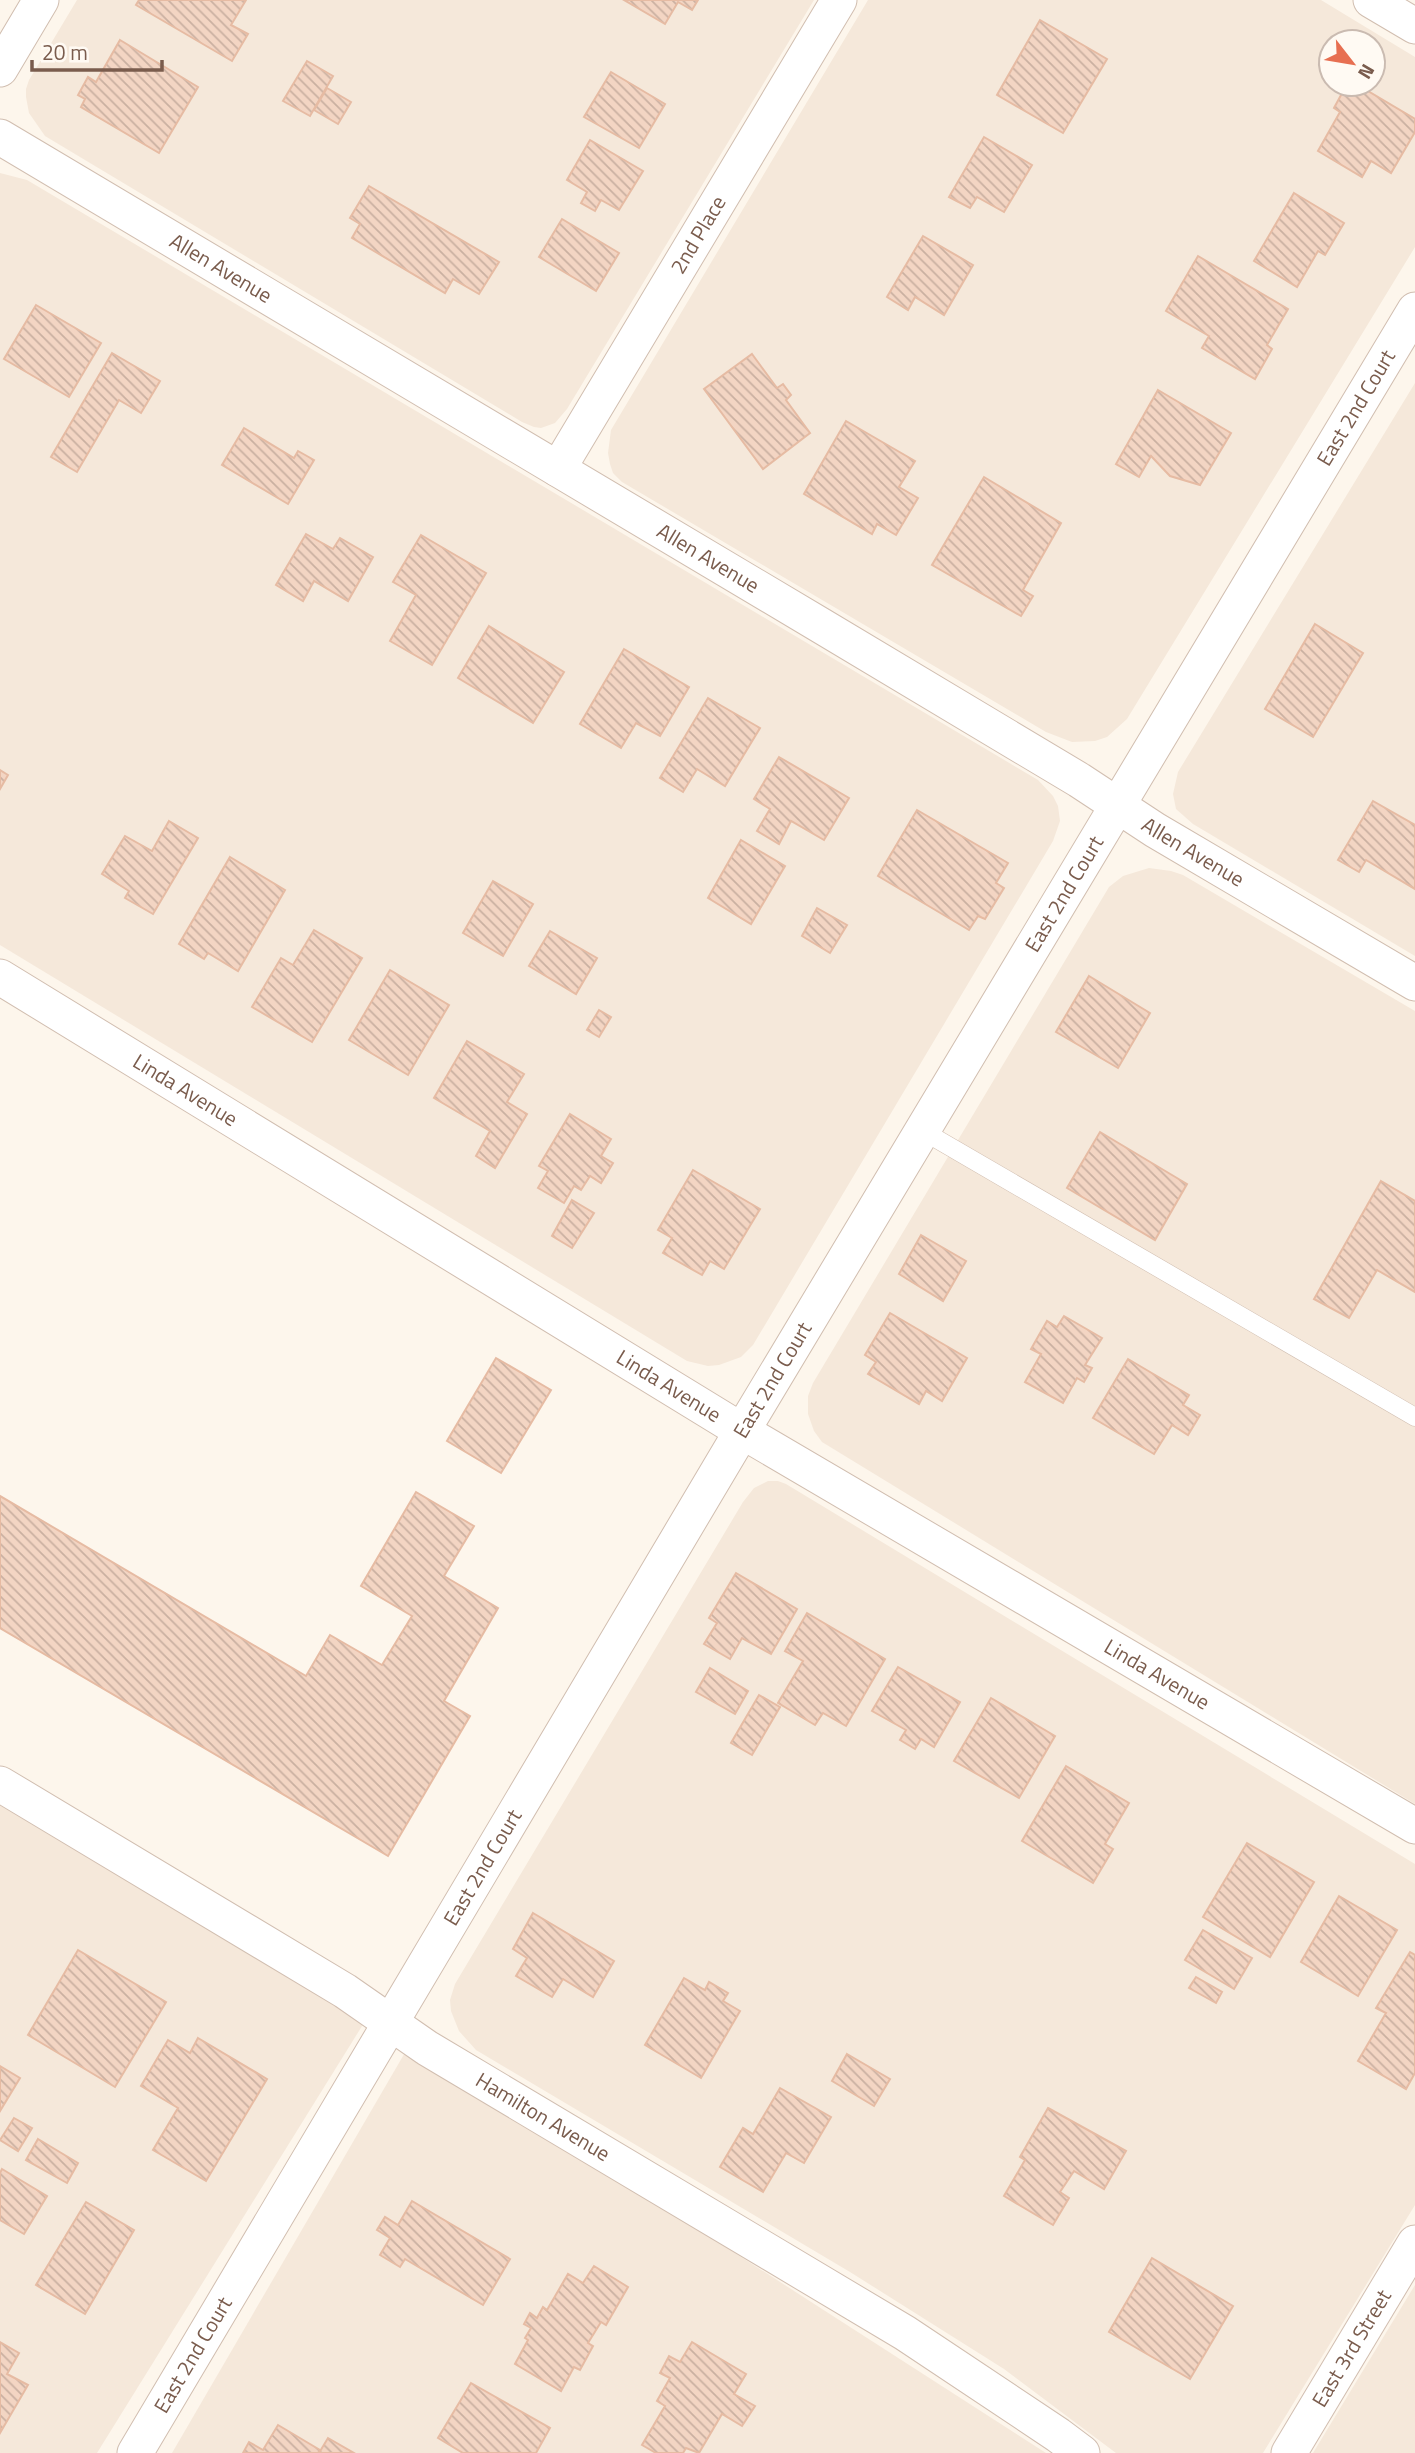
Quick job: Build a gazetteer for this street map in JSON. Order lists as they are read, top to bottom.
{
  "streets": {
    "street": [
      "2nd Place",
      "Allen Avenue",
      "East 2nd Court",
      "Linda Avenue",
      "Hamilton Avenue",
      "East 3rd Street"
    ]
  },
  "crossings": [
    ["2nd Place", "Allen Avenue"],
    ["Allen Avenue", "East 2nd Court"],
    ["East 2nd Court", "Linda Avenue"],
    ["East 2nd Court", "Hamilton Avenue"]
  ],
  "scale_bar": "20 m",
  "north": "bottom right"
}
